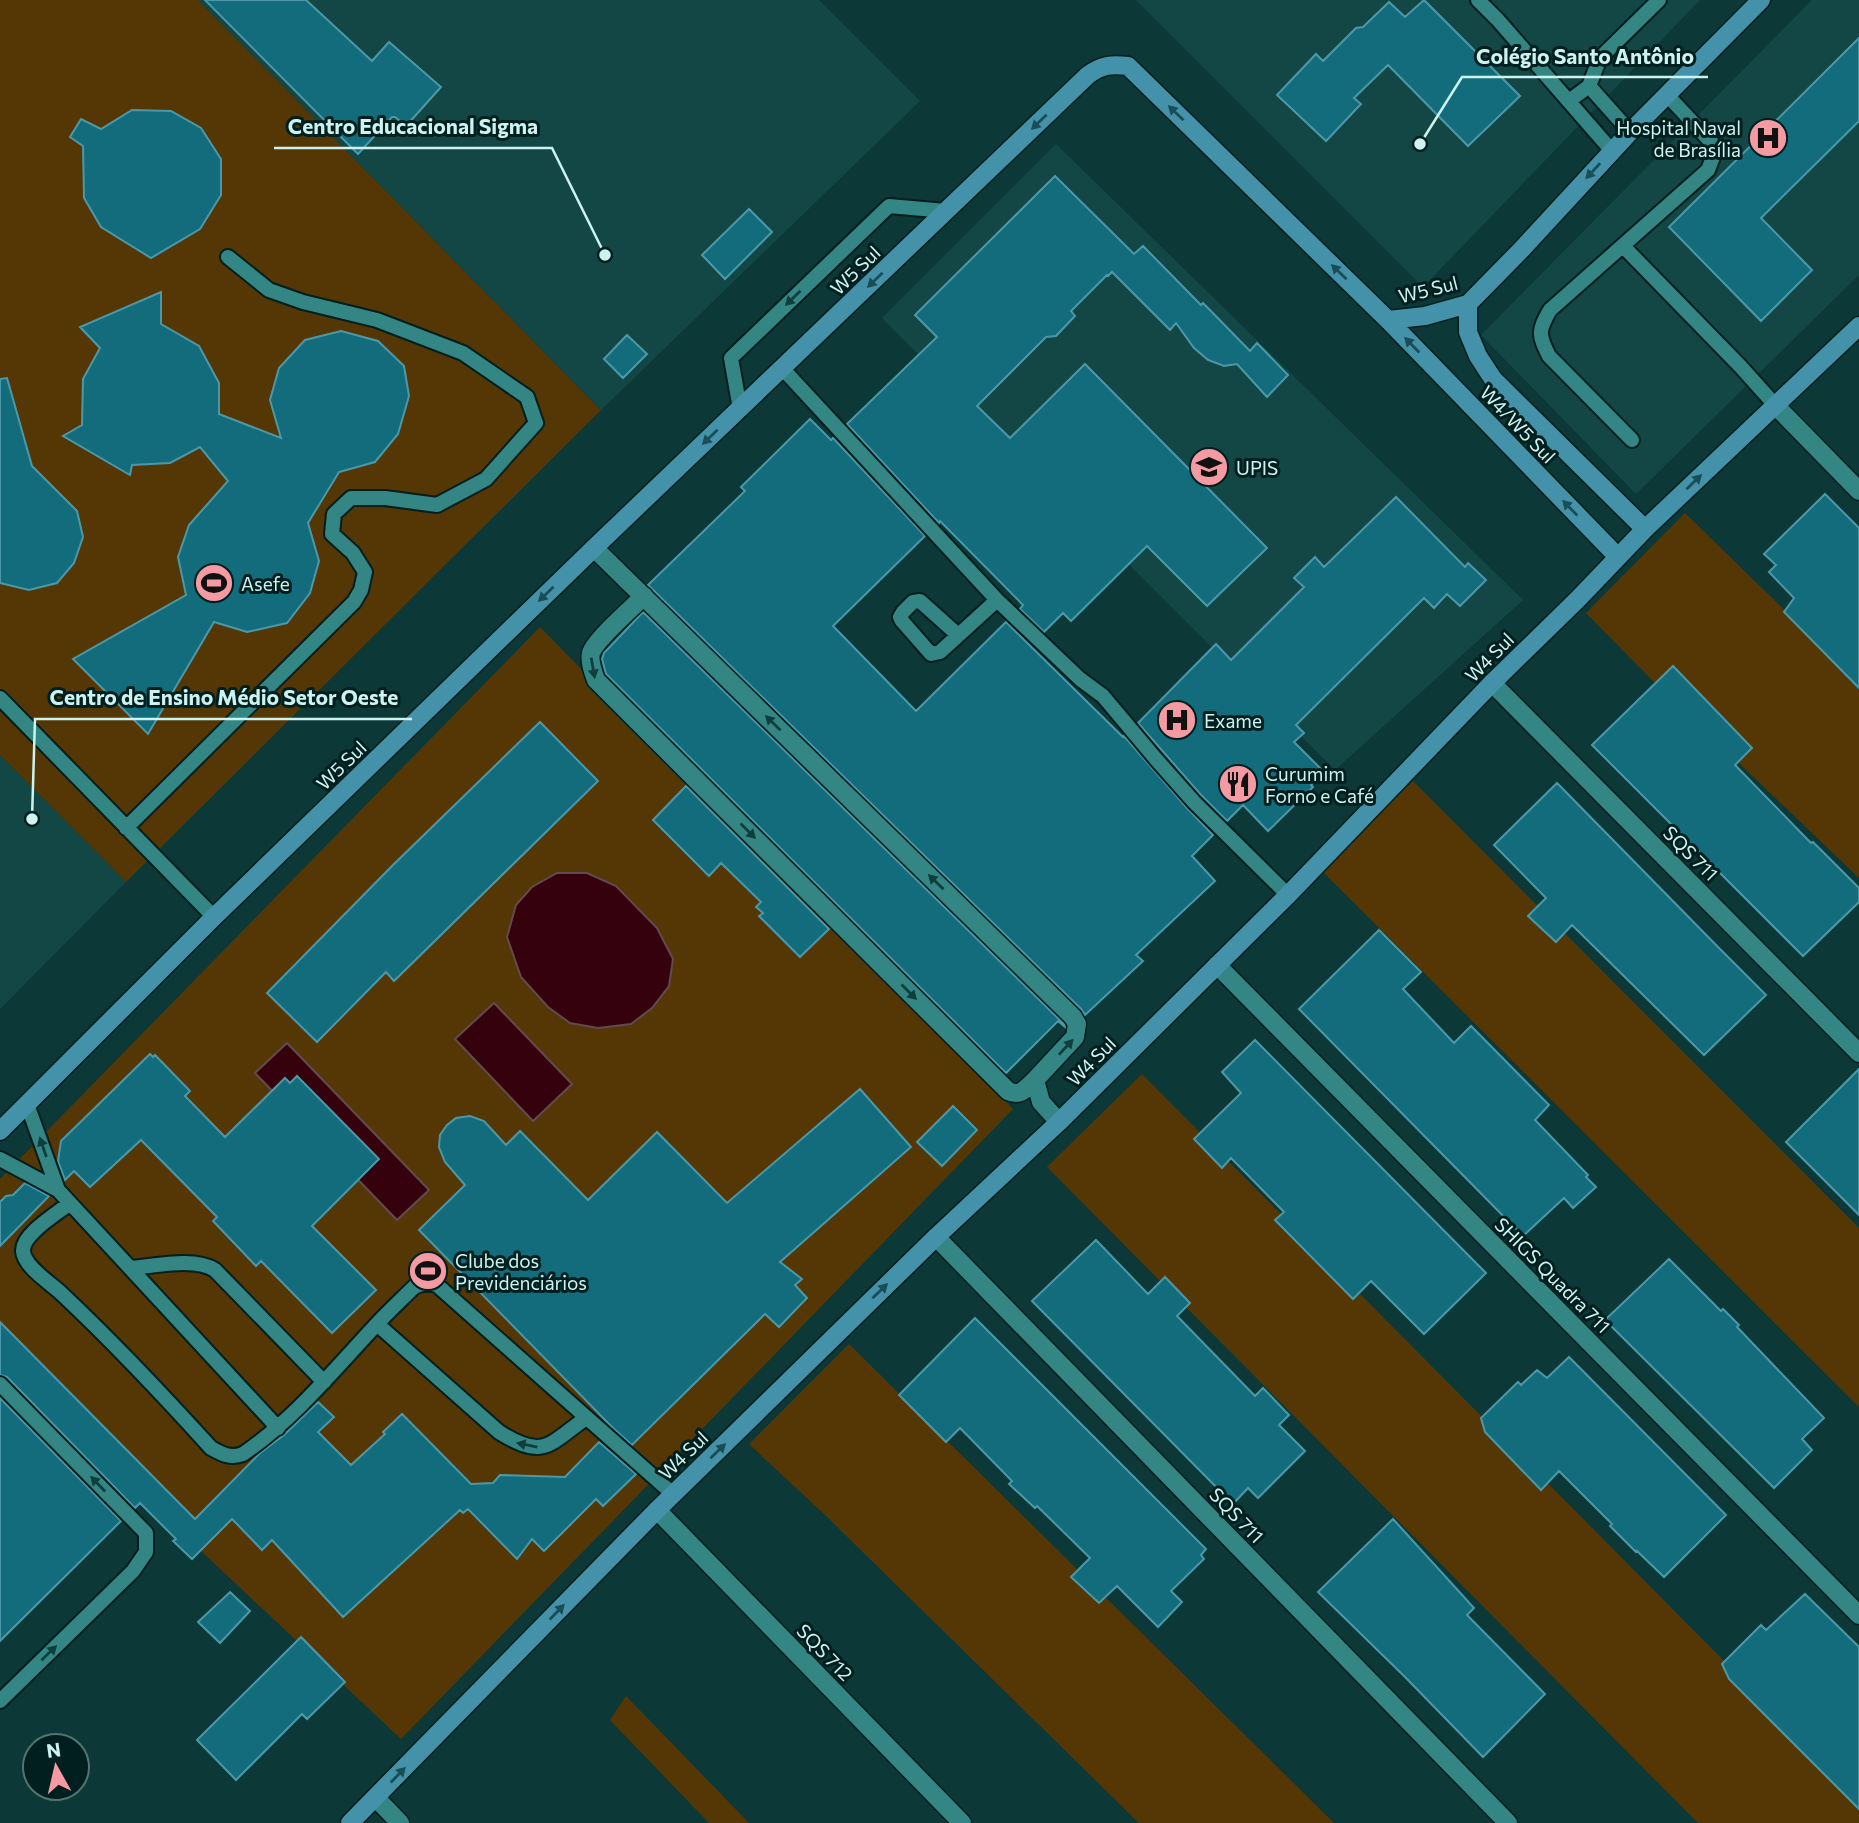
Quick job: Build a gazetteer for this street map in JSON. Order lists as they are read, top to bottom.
{
  "streets": {
    "main road": ["W5 Sul", "W4/W5 Sul", "W4 Sul"],
    "street": ["SQS 711", "SHIGS Quadra 711", "SQS 712"]
  },
  "crossings": [
    ["W5 Sul", "W4/W5 Sul"],
    ["W4/W5 Sul", "W4 Sul"],
    ["W4 Sul", "SQS 711"],
    ["W4 Sul", "SHIGS Quadra 711"],
    ["W4 Sul", "SQS 712"]
  ],
  "one_way": ["W5 Sul", "W4 Sul"],
  "places": {
    "hospital": ["Hospital Naval de Brasília", "Exame"],
    "other": ["Colégio Santo Antônio", "Centro Educacional Sigma", "Centro de Ensino Médio Setor Oeste"],
    "school or university": ["UPIS"],
    "sports": ["Asefe", "Clube dos Previdenciários"],
    "restaurant": ["Curumim Forno e Café"]
  },
  "north": "top"
}
